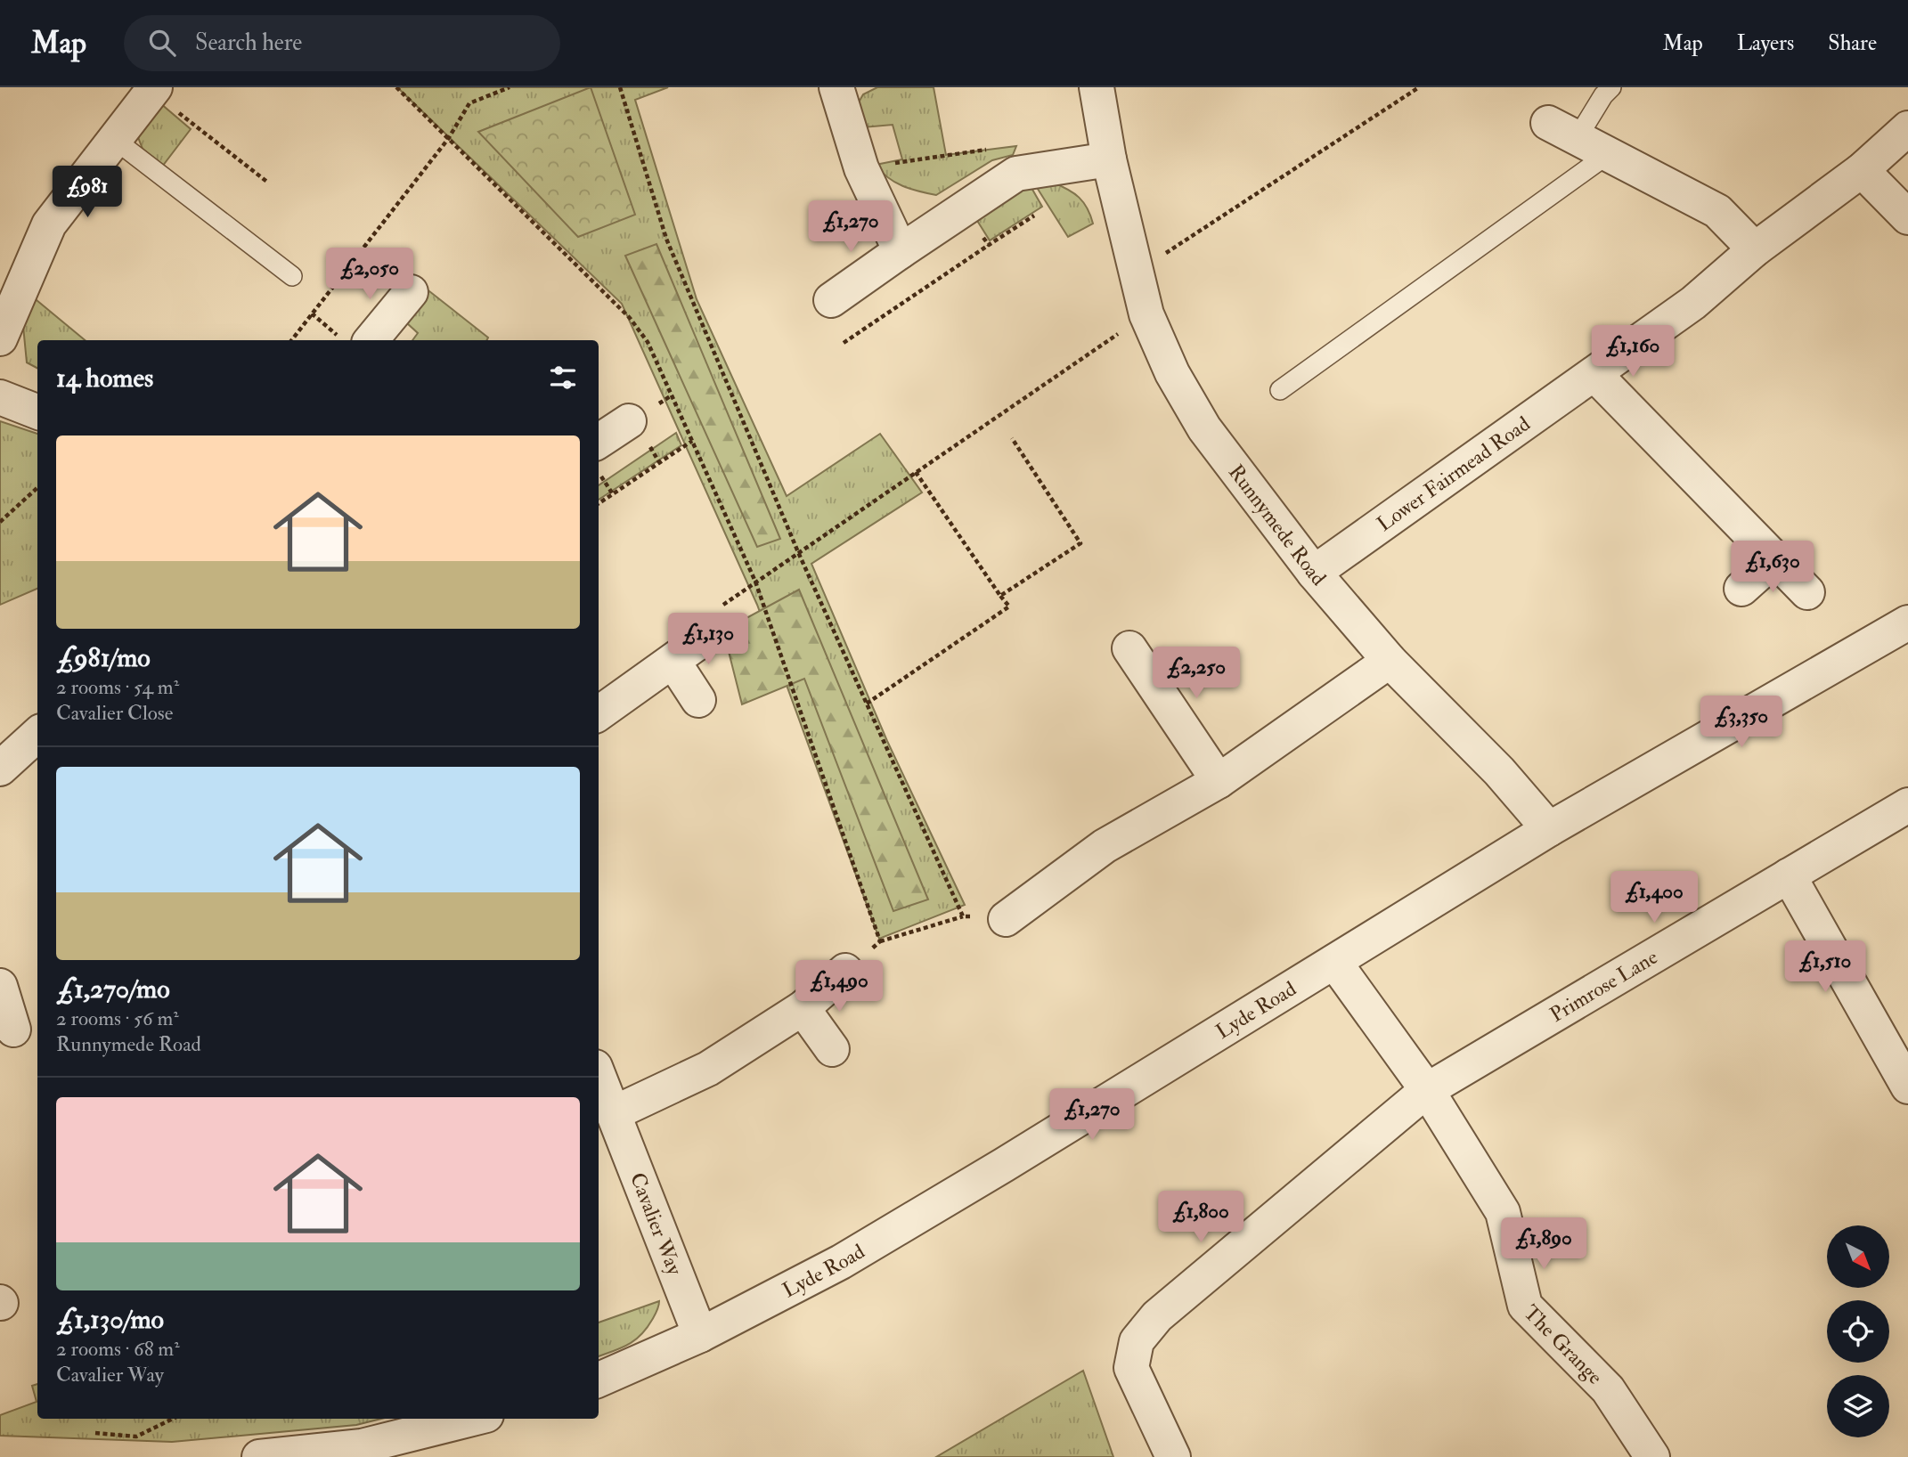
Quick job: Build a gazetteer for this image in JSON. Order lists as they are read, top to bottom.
{
  "streets": {
    "street": [
      "Lower Fairmead Road",
      "Runnymede Road",
      "Primrose Lane",
      "Lyde Road",
      "Cavalier Way",
      "The Grange"
    ]
  },
  "crossings": [
    ["Lower Fairmead Road", "Runnymede Road"],
    ["Runnymede Road", "Lyde Road"],
    ["Primrose Lane", "The Grange"],
    ["Lyde Road", "Cavalier Way"]
  ],
  "north": "bottom right",
  "page": {
    "header": "Map",
    "search": "Search here",
    "nav": ["Map", "Layers", "Share"],
    "price": [
      "£981",
      "£1,270",
      "£2,050",
      "£1,160",
      "£1,630",
      "£1,130",
      "£2,250",
      "£3,350",
      "£1,400",
      "£1,510",
      "£1,490",
      "£1,270",
      "£1,800",
      "£1,890"
    ],
    "heading": "14 homes",
    "list": [
      {
        "name": "£981/mo",
        "note": "2 rooms · 54 m² · Cavalier Close"
      },
      {
        "name": "£1,270/mo",
        "note": "2 rooms · 56 m² · Runnymede Road"
      },
      {
        "name": "£1,130/mo",
        "note": "2 rooms · 68 m² · Cavalier Way"
      }
    ]
  }
}
